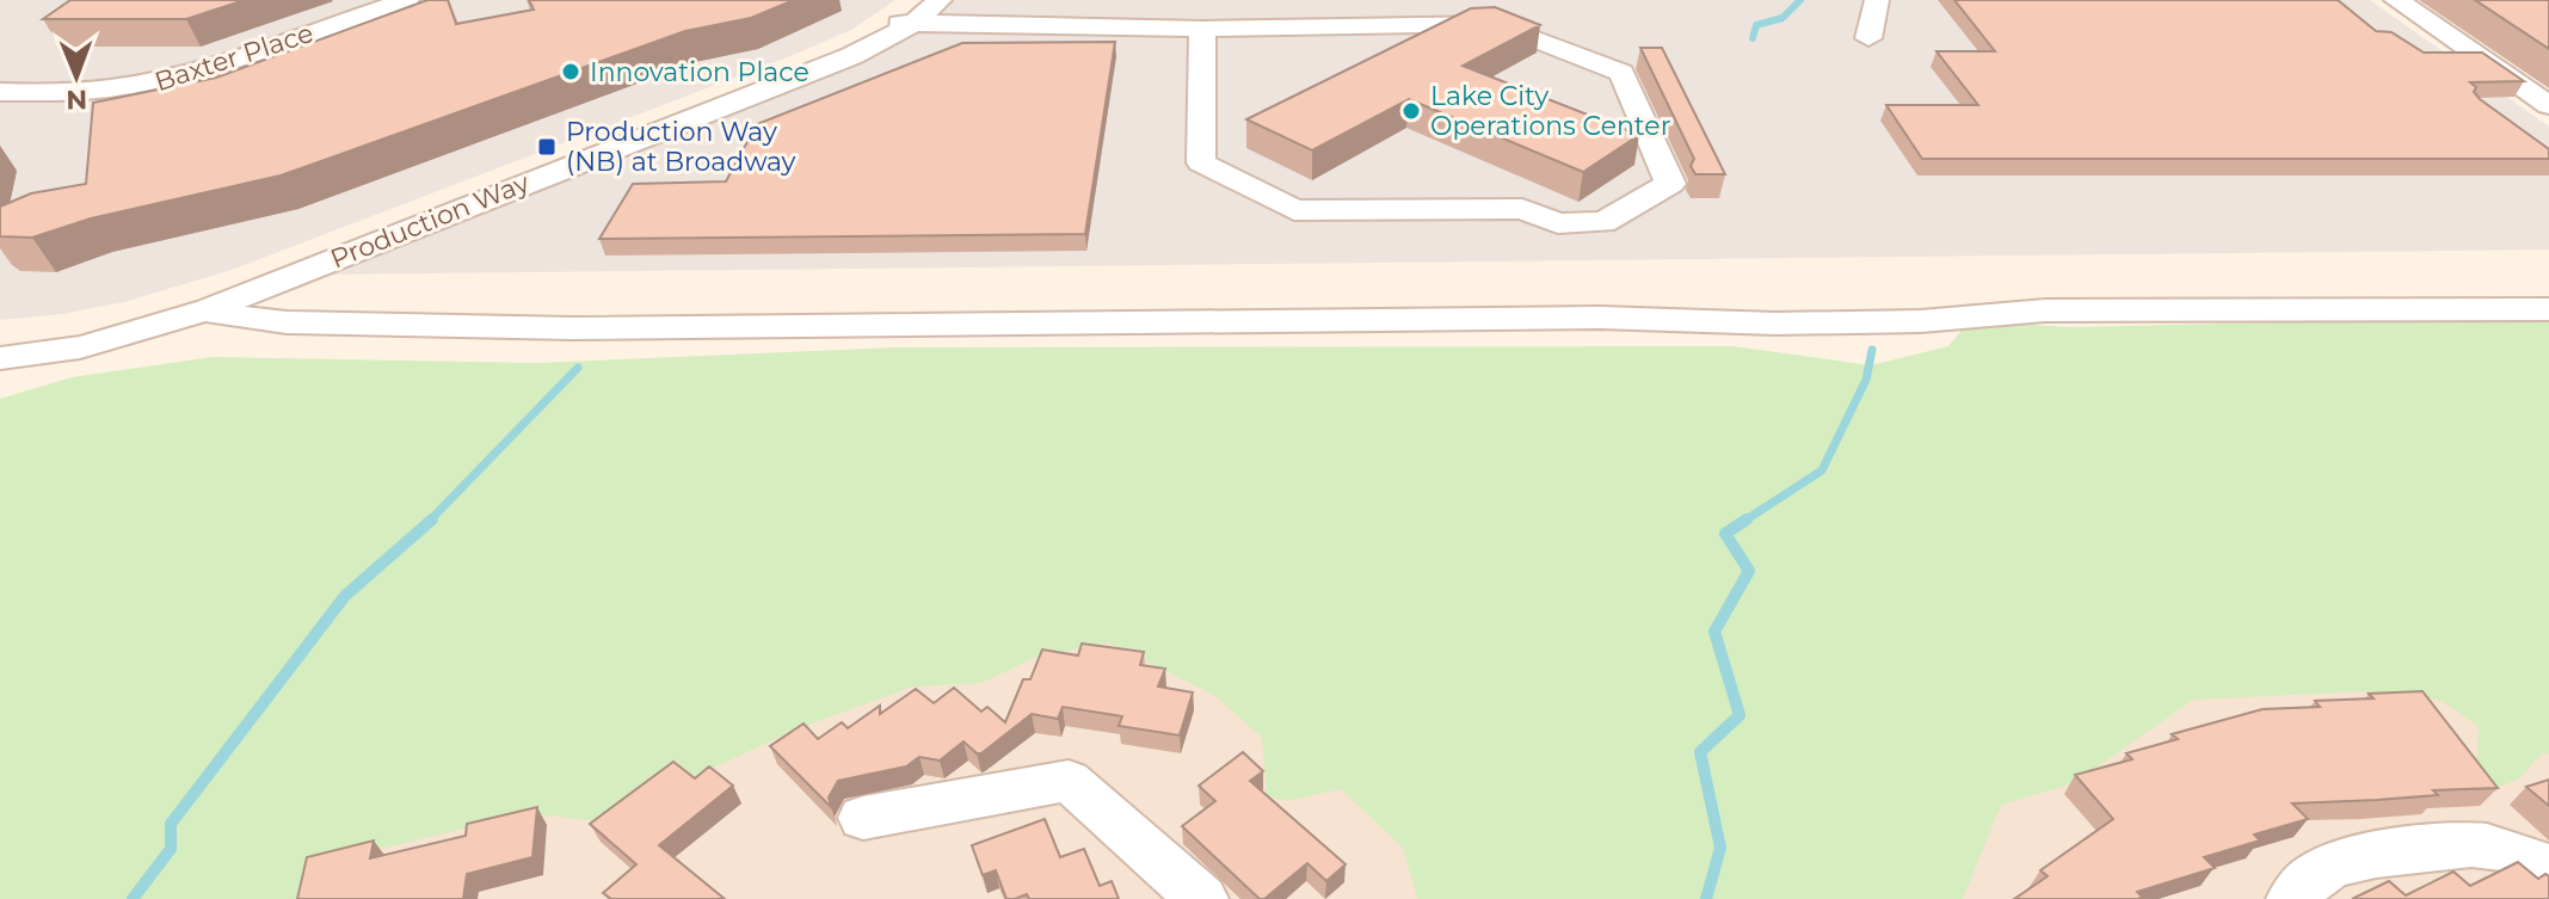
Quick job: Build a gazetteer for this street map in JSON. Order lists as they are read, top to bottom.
{
  "streets": {
    "street": ["Baxter Place", "Production Way"]
  },
  "places": {
    "other": ["Innovation Place", "Lake City Operations Center"],
    "transit": ["Production Way (NB) at Broadway"]
  },
  "north": "bottom"
}
